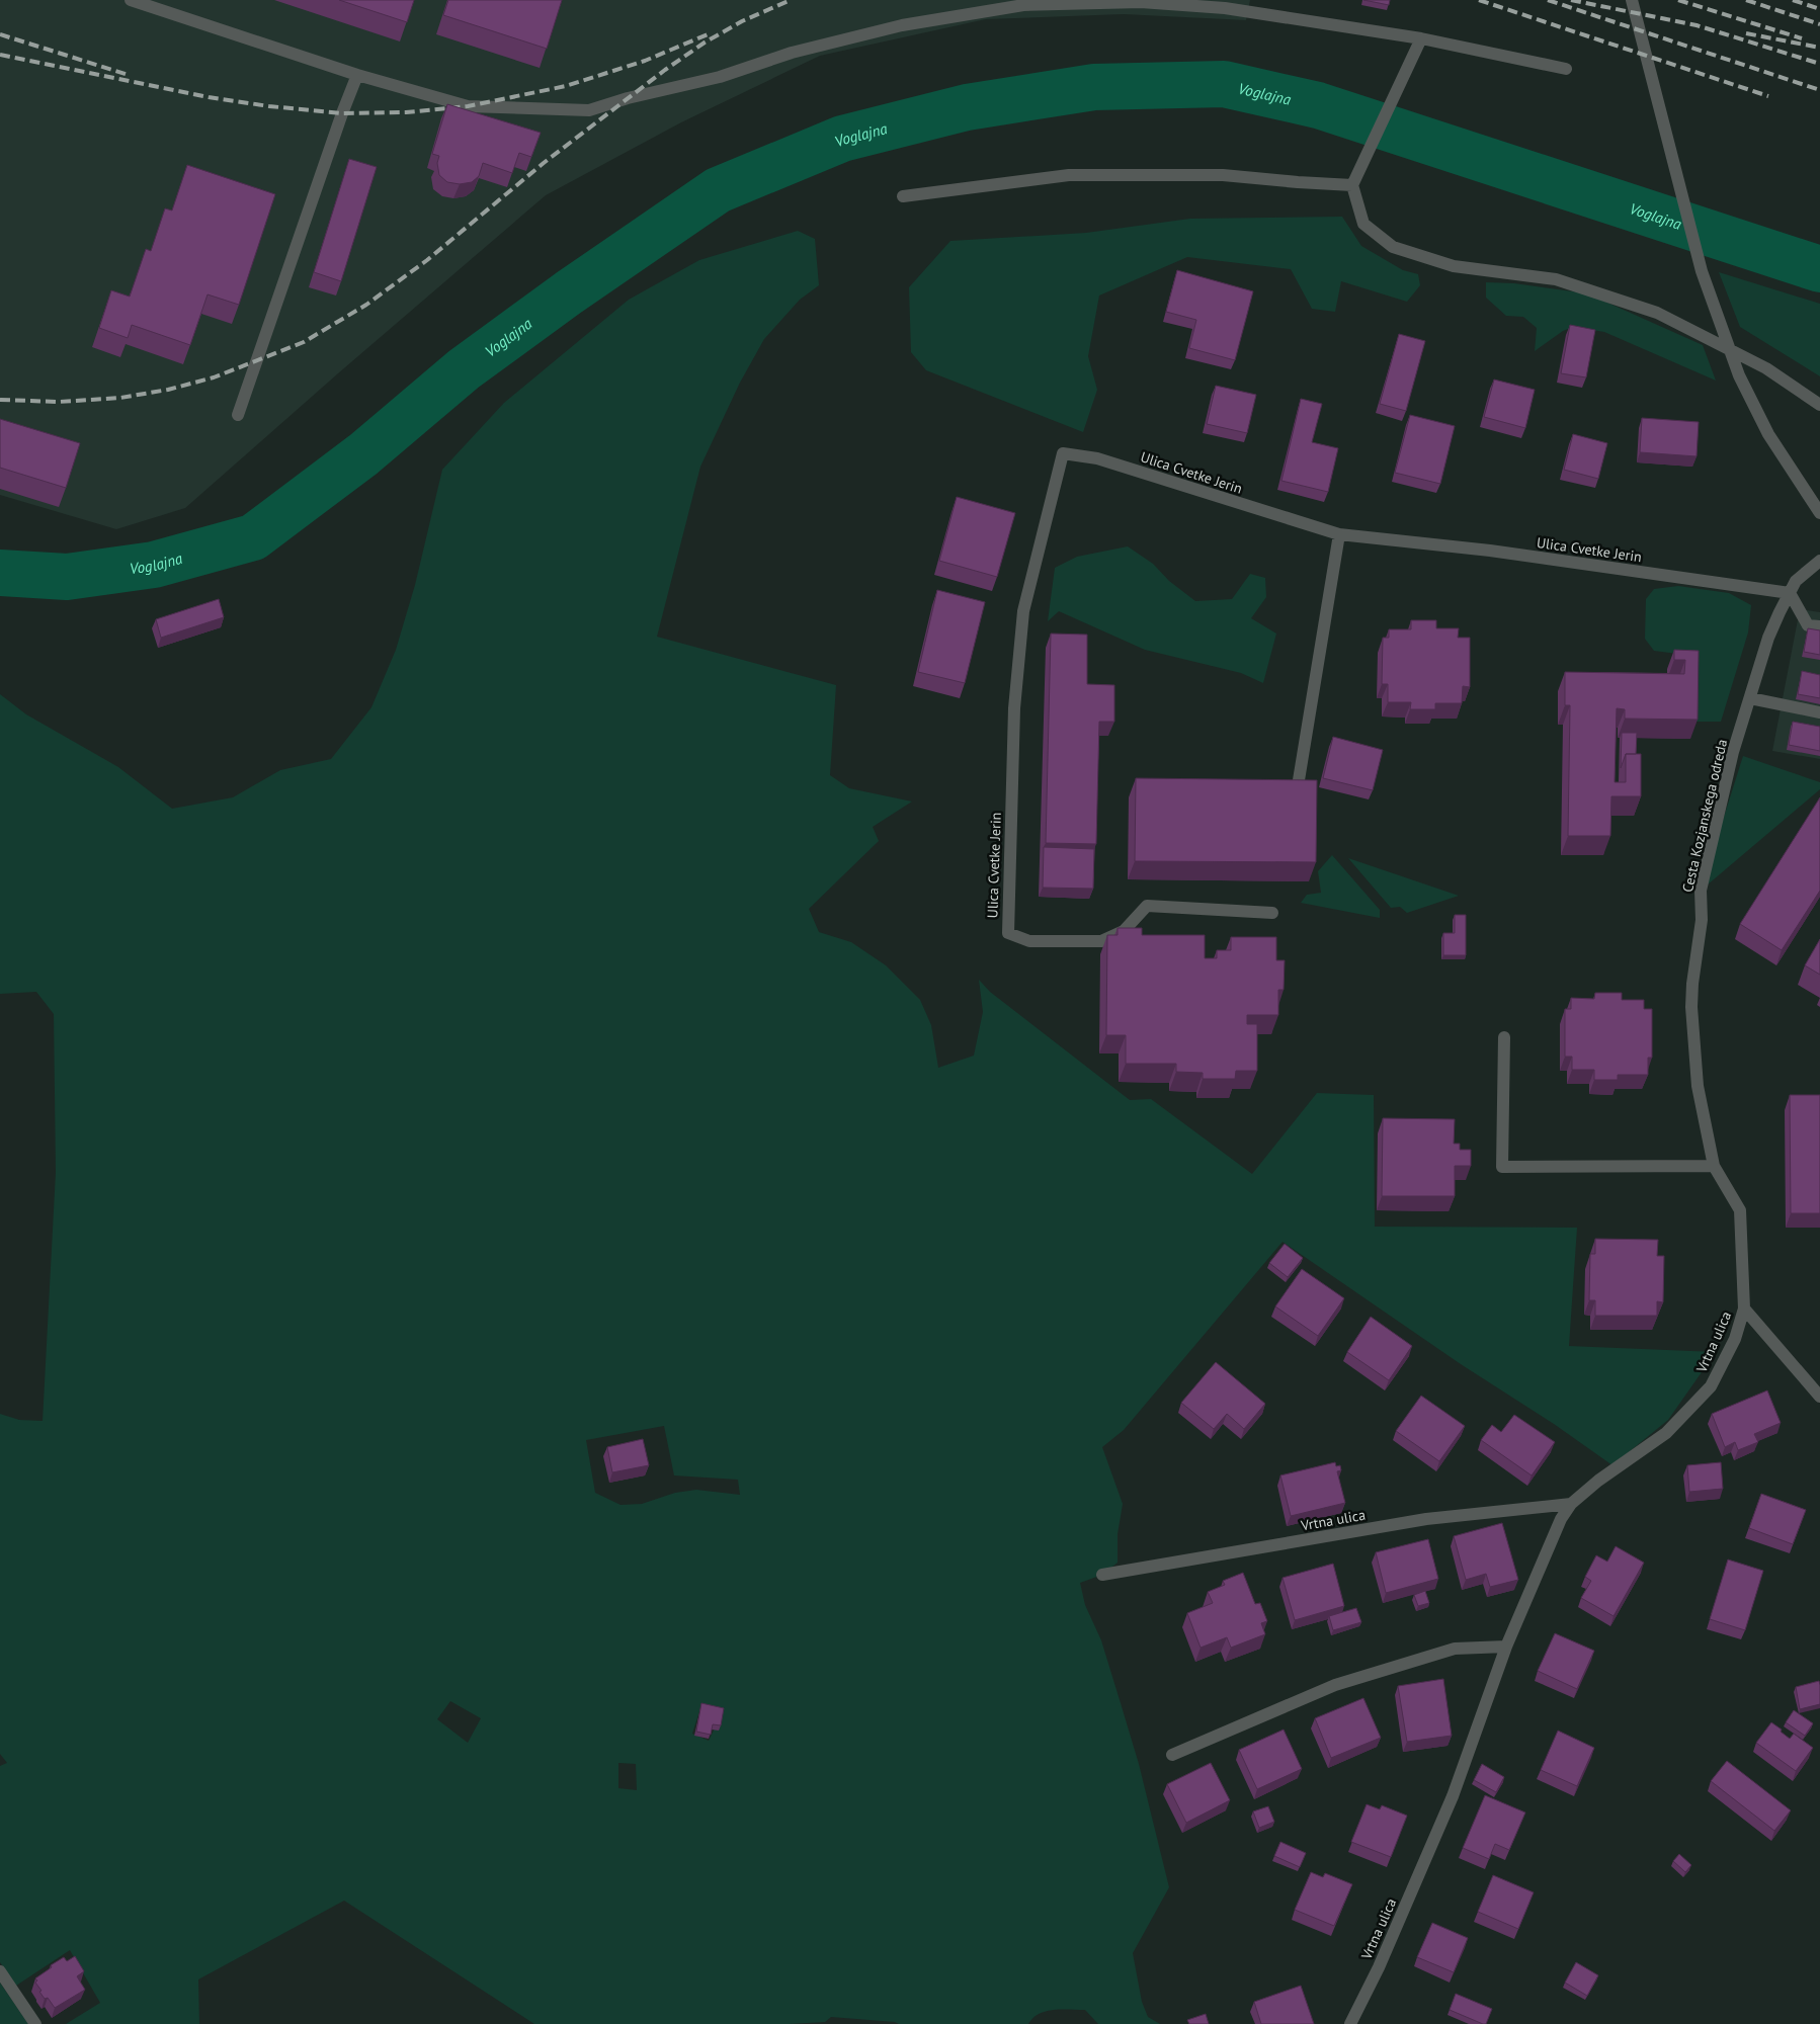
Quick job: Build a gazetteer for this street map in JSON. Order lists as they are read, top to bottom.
{
  "streets": {
    "street": ["Ulica Cvetke Jerin", "Cesta Kozjanskega odreda", "Vrtna ulica"]
  },
  "crossings": [
    ["Ulica Cvetke Jerin", "Cesta Kozjanskega odreda"],
    ["Cesta Kozjanskega odreda", "Vrtna ulica"]
  ],
  "water": ["Voglajna"]
}
